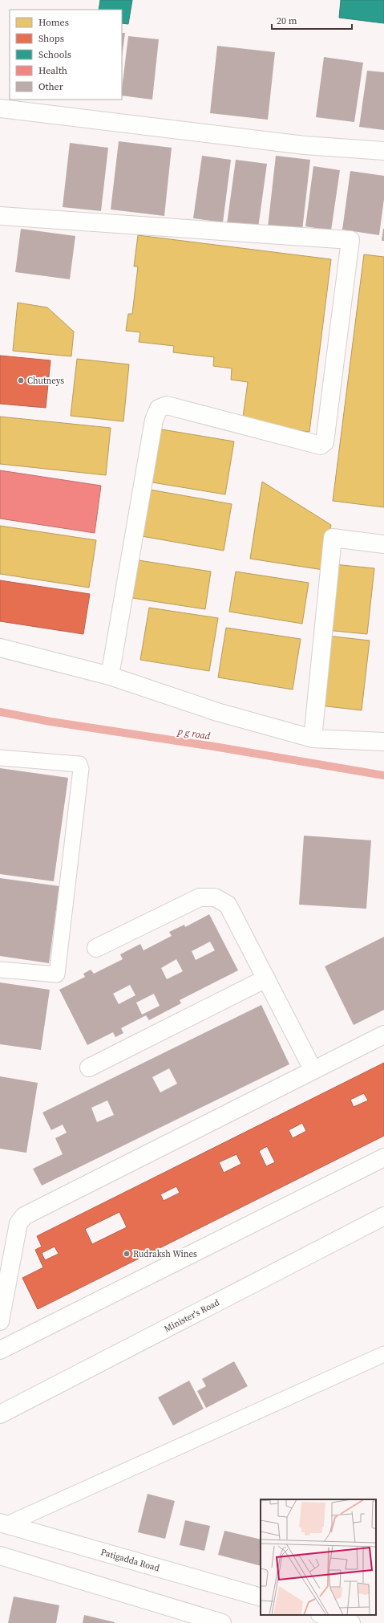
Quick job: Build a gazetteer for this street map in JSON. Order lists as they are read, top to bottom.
{
  "streets": {
    "street": ["Minister's Road", "Patigadda Road"]
  },
  "water": ["p g road"],
  "places": ["Chutneys", "Rudraksh Wines"],
  "legend": [
    "Homes",
    "Shops",
    "Schools",
    "Health",
    "Other"
  ],
  "scale_bar": "20 m"
}
